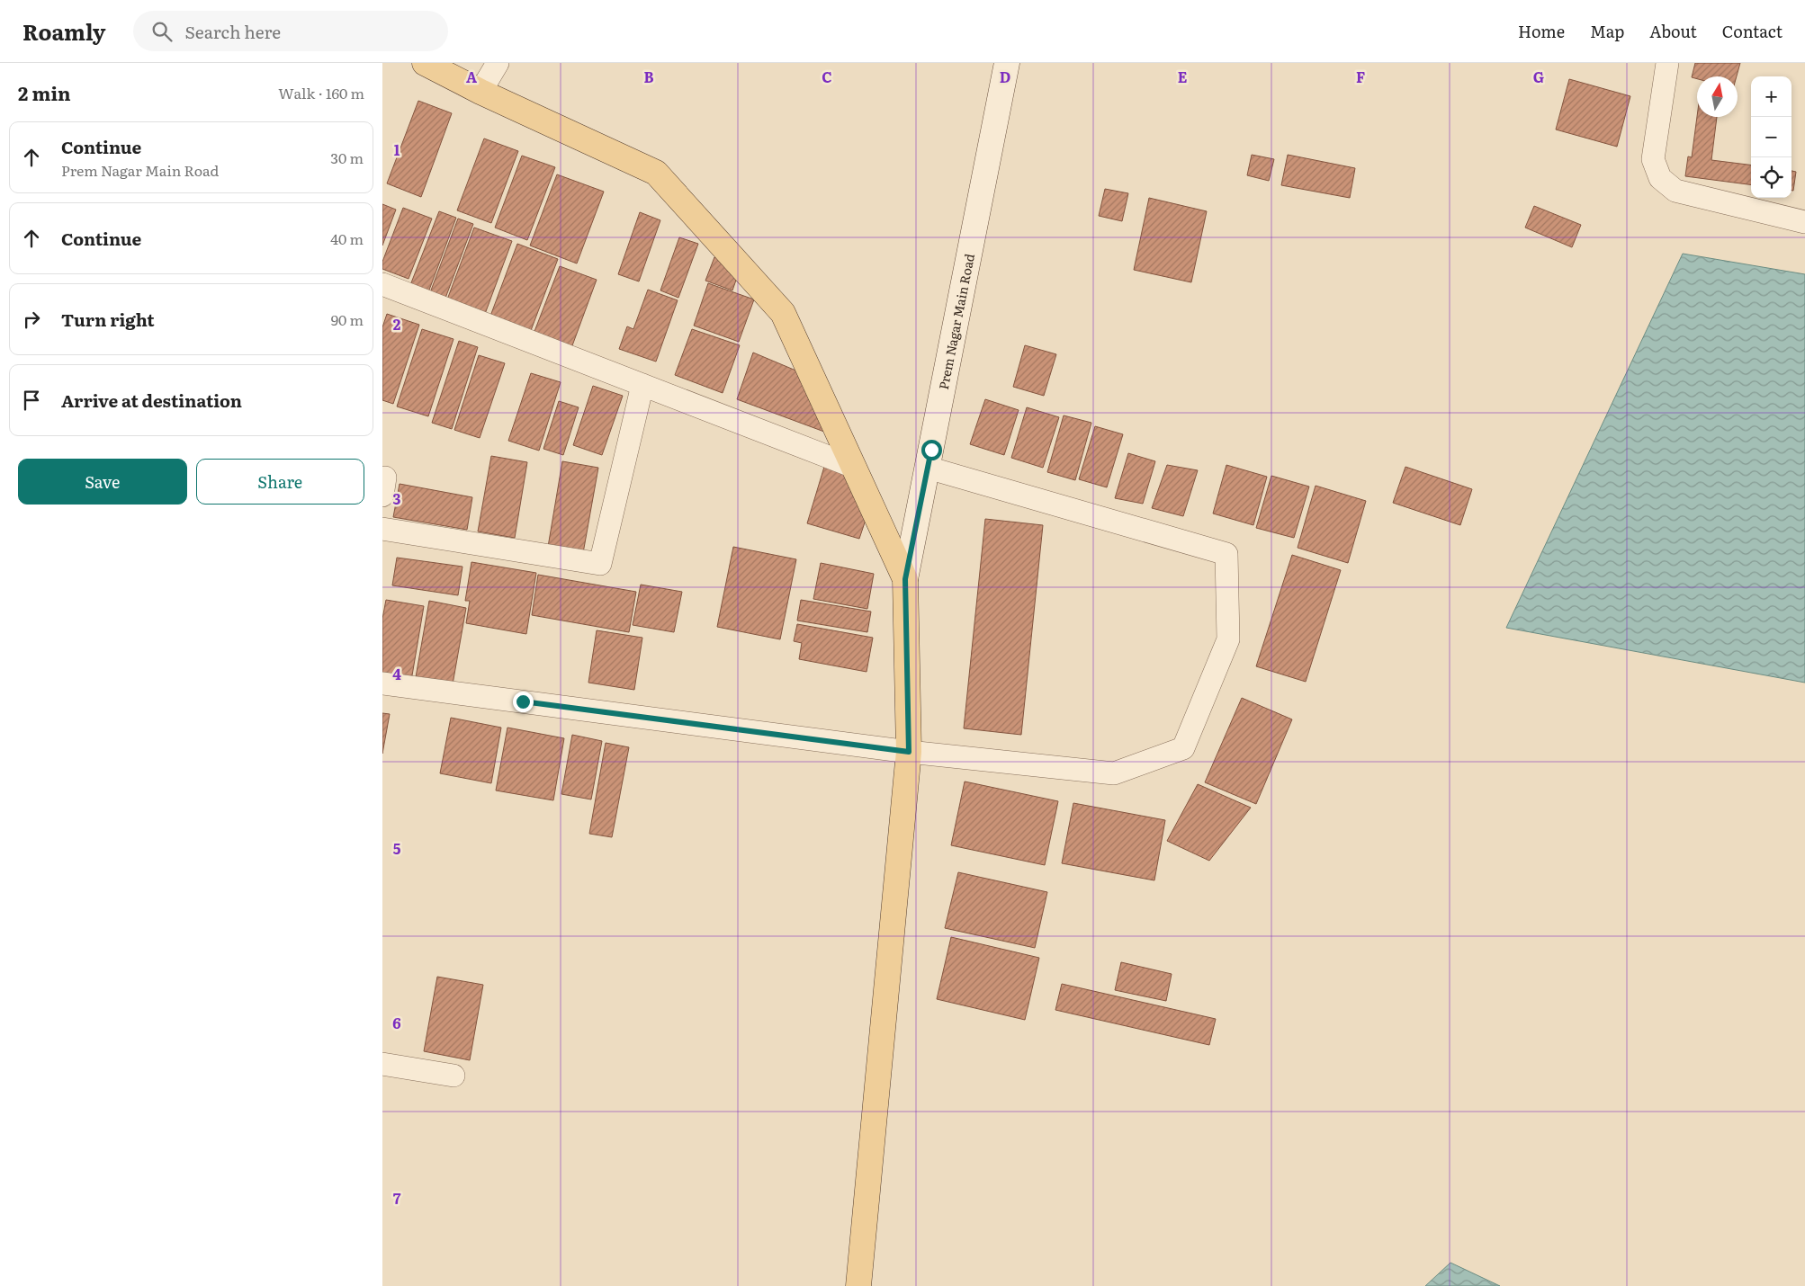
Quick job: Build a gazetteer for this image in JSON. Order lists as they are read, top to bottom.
{
  "streets": {
    "street": ["Prem Nagar Main Road"]
  },
  "north": "top",
  "page": {
    "header": "Roamly",
    "search": "Search here",
    "nav": [
      "Home",
      "Map",
      "About",
      "Contact"
    ],
    "heading": ["2 min", "Walk · 160 m"],
    "map_buttons": ["+", "−"],
    "list": [
      ["Continue", "Prem Nagar Main Road", "30 m"],
      ["Continue", "40 m"],
      ["Turn right", "90 m"],
      "Arrive at destination"
    ],
    "buttons": ["Save", "Share"]
  },
  "grid": {
    "columns": [
      "A",
      "B",
      "C",
      "D",
      "E",
      "F",
      "G"
    ],
    "rows": [
      "1",
      "2",
      "3",
      "4",
      "5",
      "6",
      "7"
    ]
  }
}
